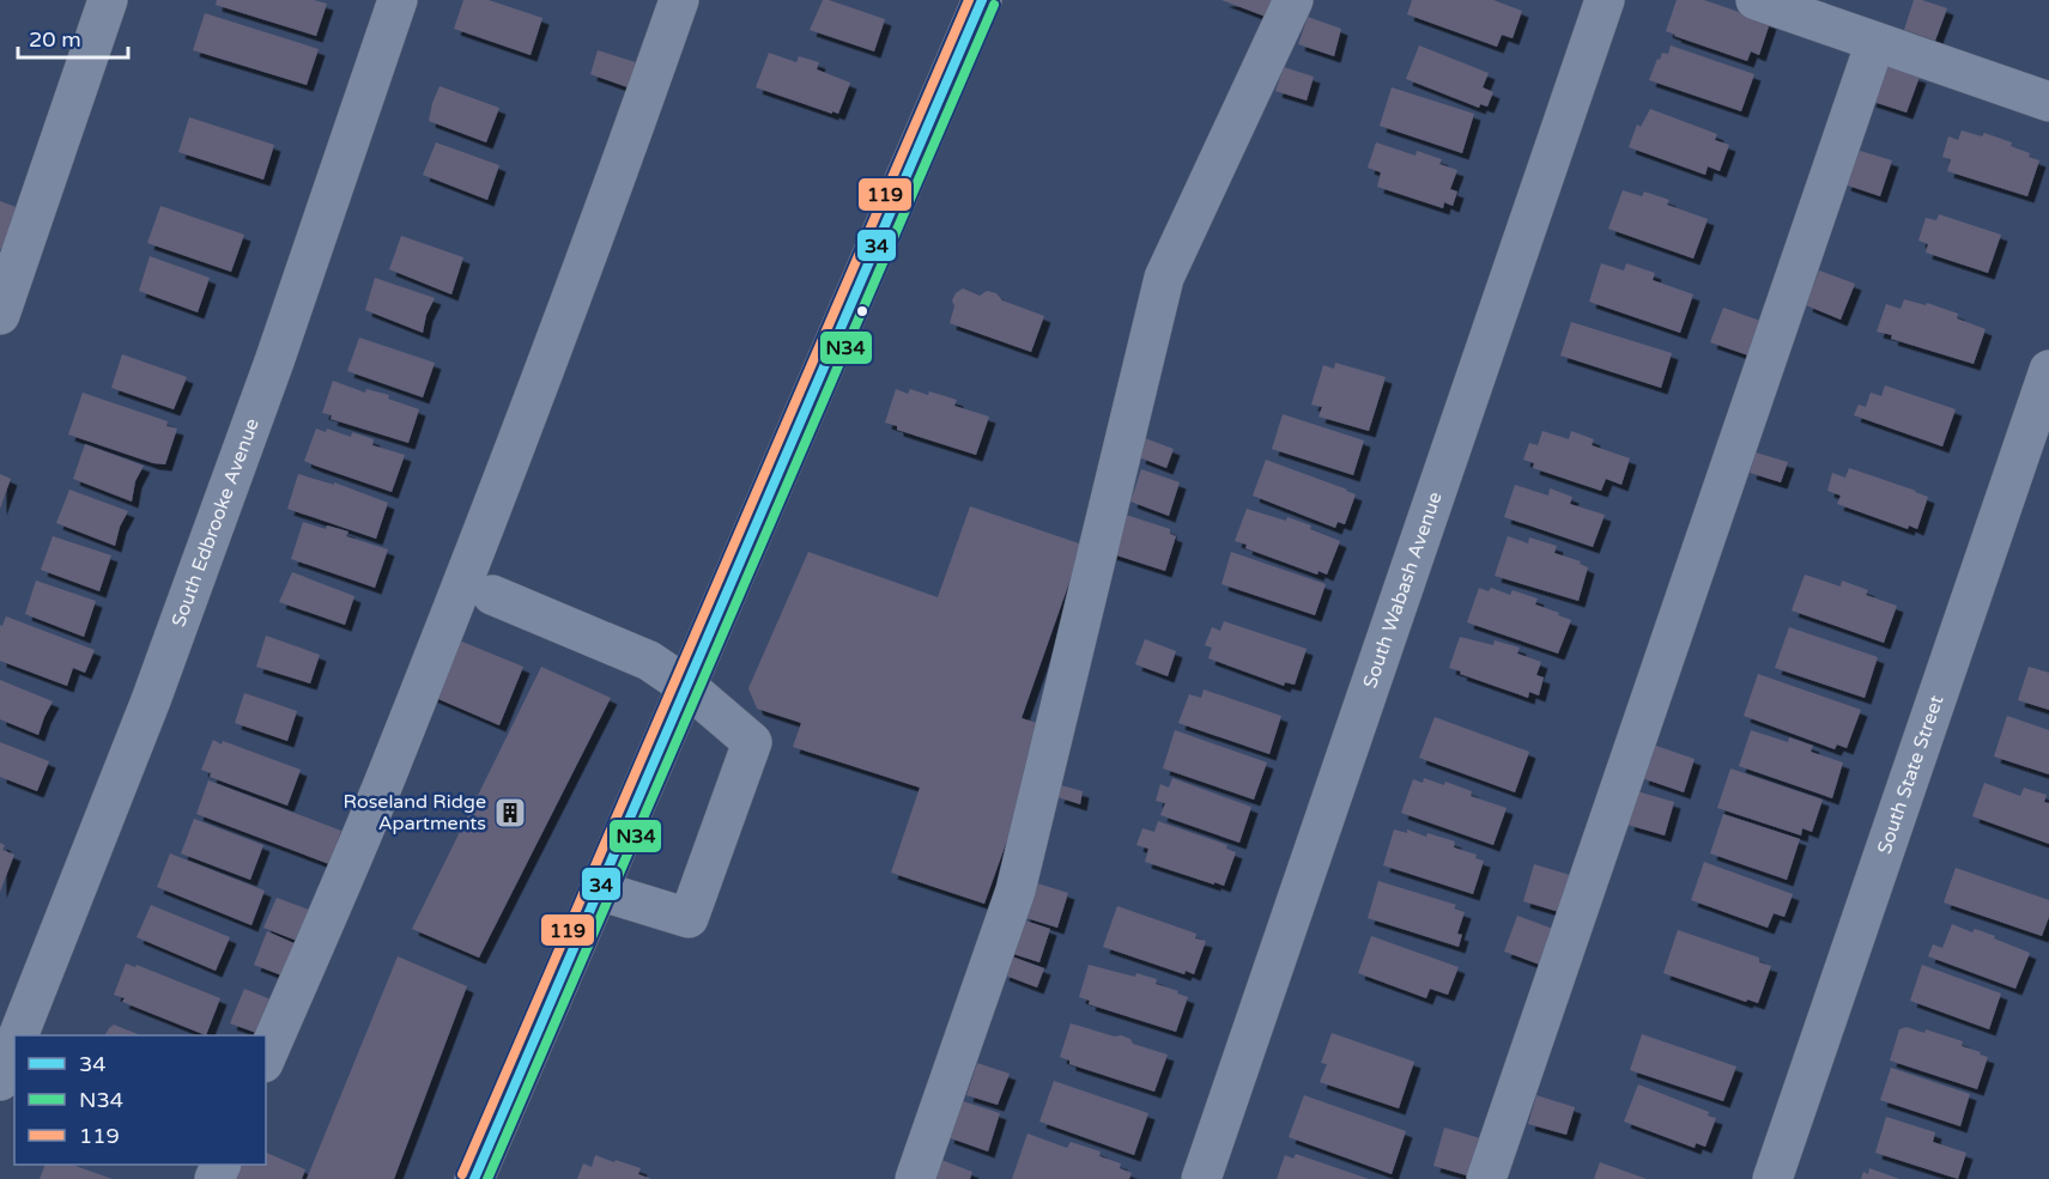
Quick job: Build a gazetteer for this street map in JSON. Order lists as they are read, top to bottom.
{
  "streets": {
    "street": ["South Edbrooke Avenue", "South Wabash Avenue", "South State Street"]
  },
  "places": {
    "building": ["Roseland Ridge Apartments"]
  },
  "lines": ["transit line 34", "transit line 119", "transit line N34"],
  "legend": ["34", "N34", "119"],
  "scale_bar": "20 m"
}
